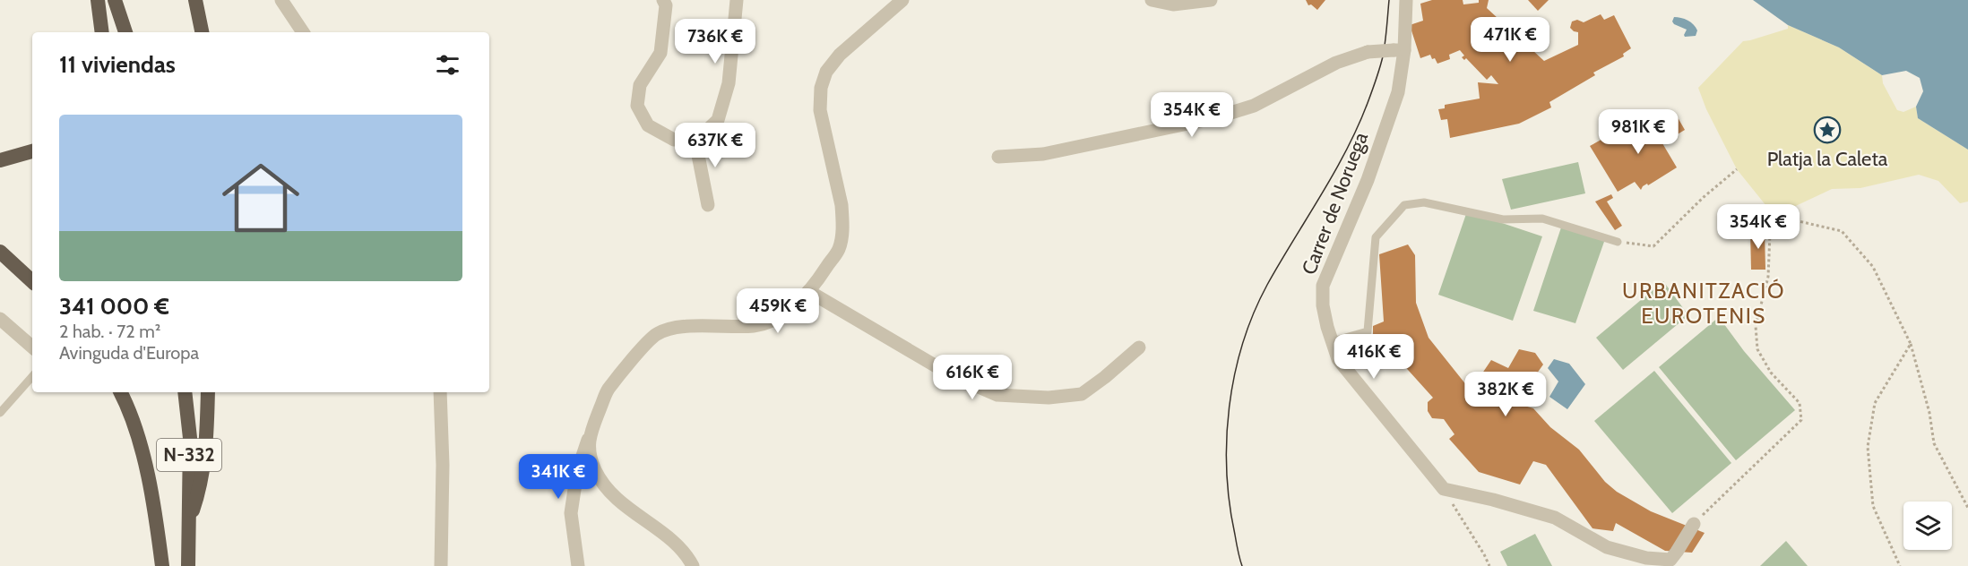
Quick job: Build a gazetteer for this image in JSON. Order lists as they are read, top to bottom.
{
  "streets": {
    "highway": ["N-332"],
    "street": ["Carrer de Noruega"]
  },
  "districts": ["URBANITZACIÓ EUROTENIS"],
  "places": {
    "place": ["Platja la Caleta"]
  },
  "page": {
    "price": [
      "471K €",
      "736K €",
      "354K €",
      "981K €",
      "637K €",
      "354K €",
      "459K €",
      "416K €",
      "616K €",
      "382K €",
      "341K €"
    ],
    "heading": "11 viviendas",
    "list": [
      {
        "name": "341 000 €",
        "note": "2 hab. · 72 m² · Avinguda d'Europa"
      }
    ]
  }
}
